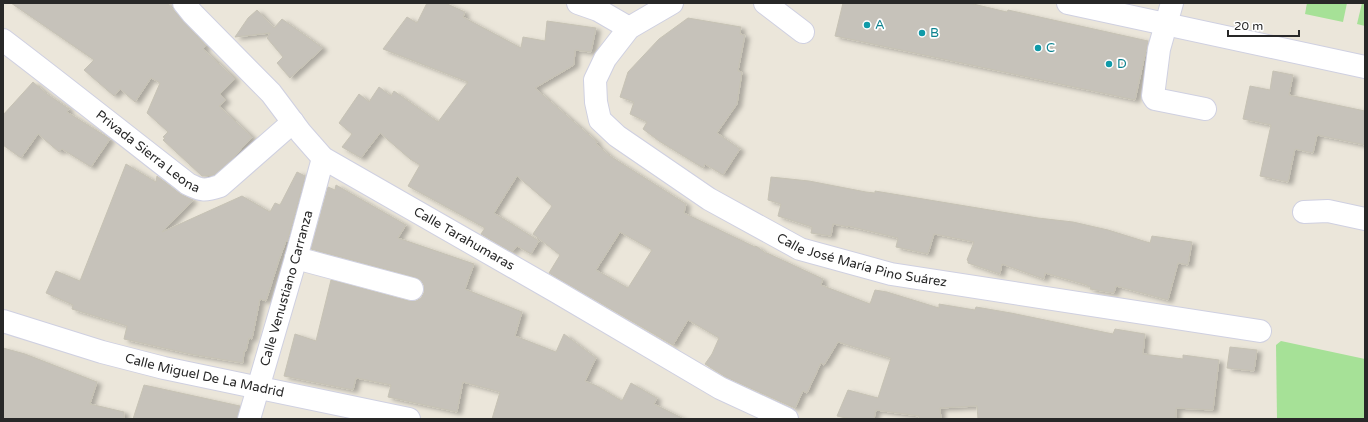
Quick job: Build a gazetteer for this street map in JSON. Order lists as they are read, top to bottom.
{
  "streets": {
    "street": [
      "Privada Sierra Leona",
      "Calle Tarahumaras",
      "Calle José María Pino Suárez",
      "Calle Venustiano Carranza",
      "Calle Miguel De La Madrid"
    ]
  },
  "crossings": [
    ["Privada Sierra Leona", "Calle Tarahumaras"],
    ["Calle Tarahumaras", "Calle Venustiano Carranza"],
    ["Calle Venustiano Carranza", "Calle Miguel De La Madrid"]
  ],
  "places": [
    "A",
    "B",
    "C",
    "D"
  ],
  "scale_bar": "20 m"
}
